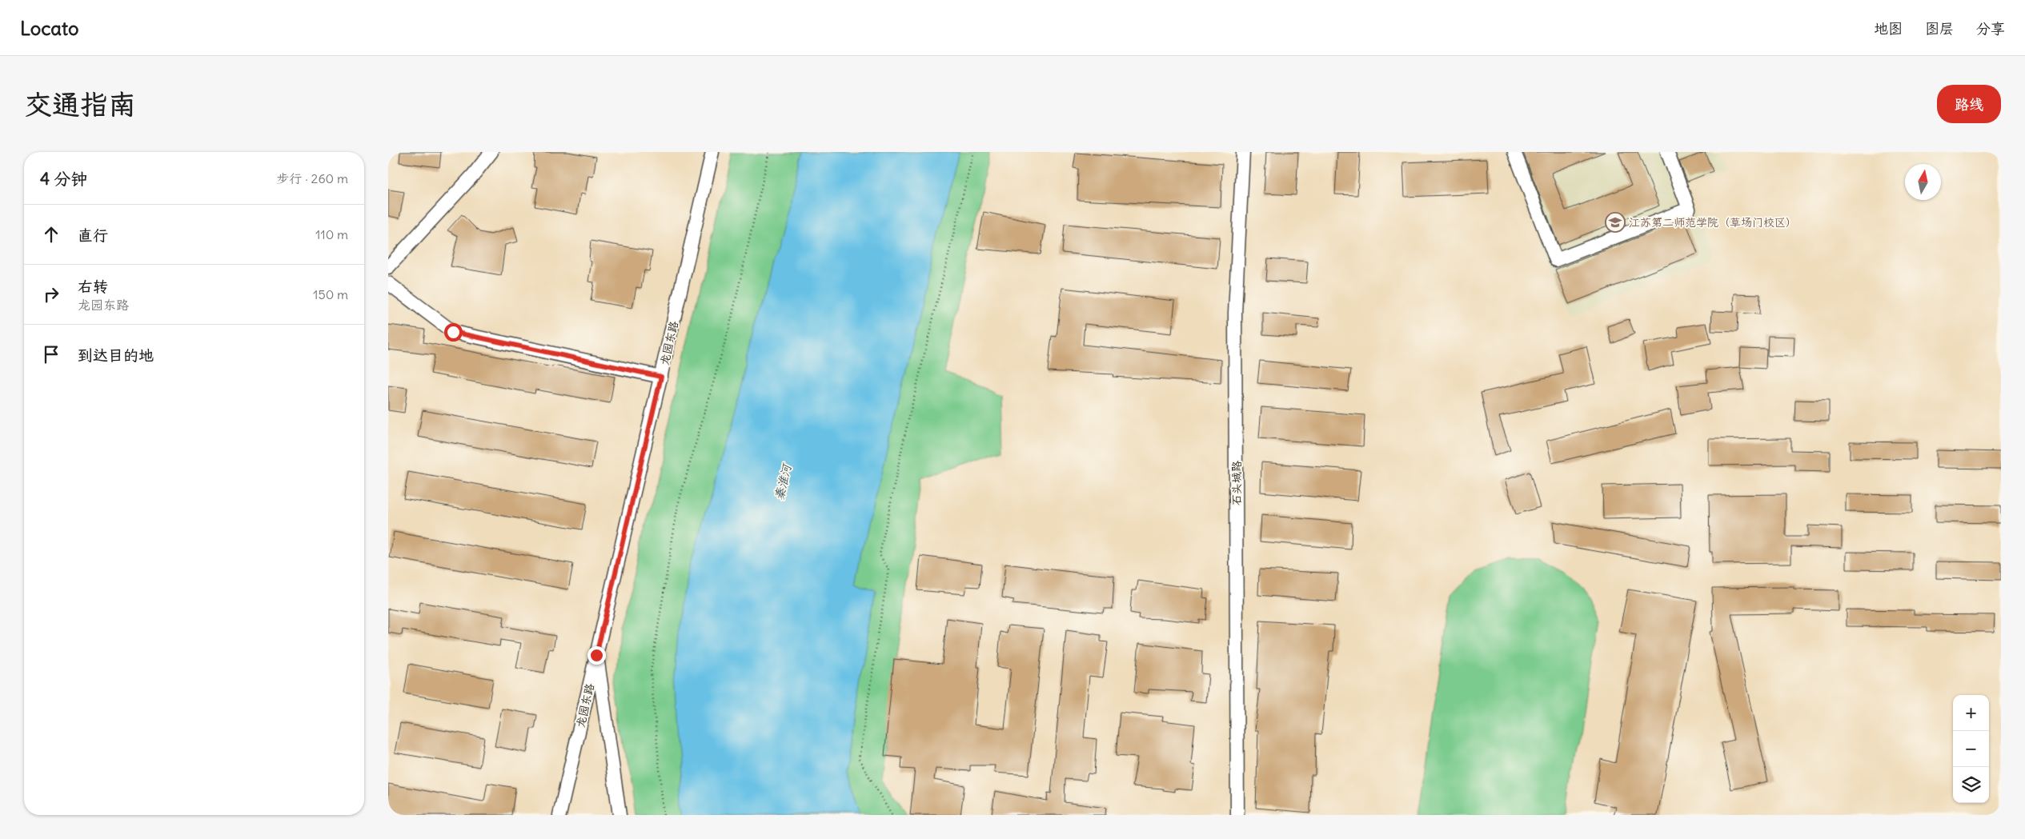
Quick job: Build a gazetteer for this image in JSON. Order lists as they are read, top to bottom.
{
  "streets": {
    "street": ["龙园东路", "石头城路"]
  },
  "water": ["秦淮河"],
  "places": {
    "school or university": ["江苏第二师范学院（草场门校区）"]
  },
  "north": "top",
  "page": {
    "header": "Locato",
    "nav": ["地图", "图层", "分享"],
    "buttons": "路线",
    "title": "交通指南",
    "heading": ["4 分钟", "步行 · 260 m"],
    "list": [
      ["直行", "110 m"],
      ["右转", "龙园东路", "150 m"],
      "到达目的地"
    ],
    "map_buttons": ["+", "−"]
  }
}
